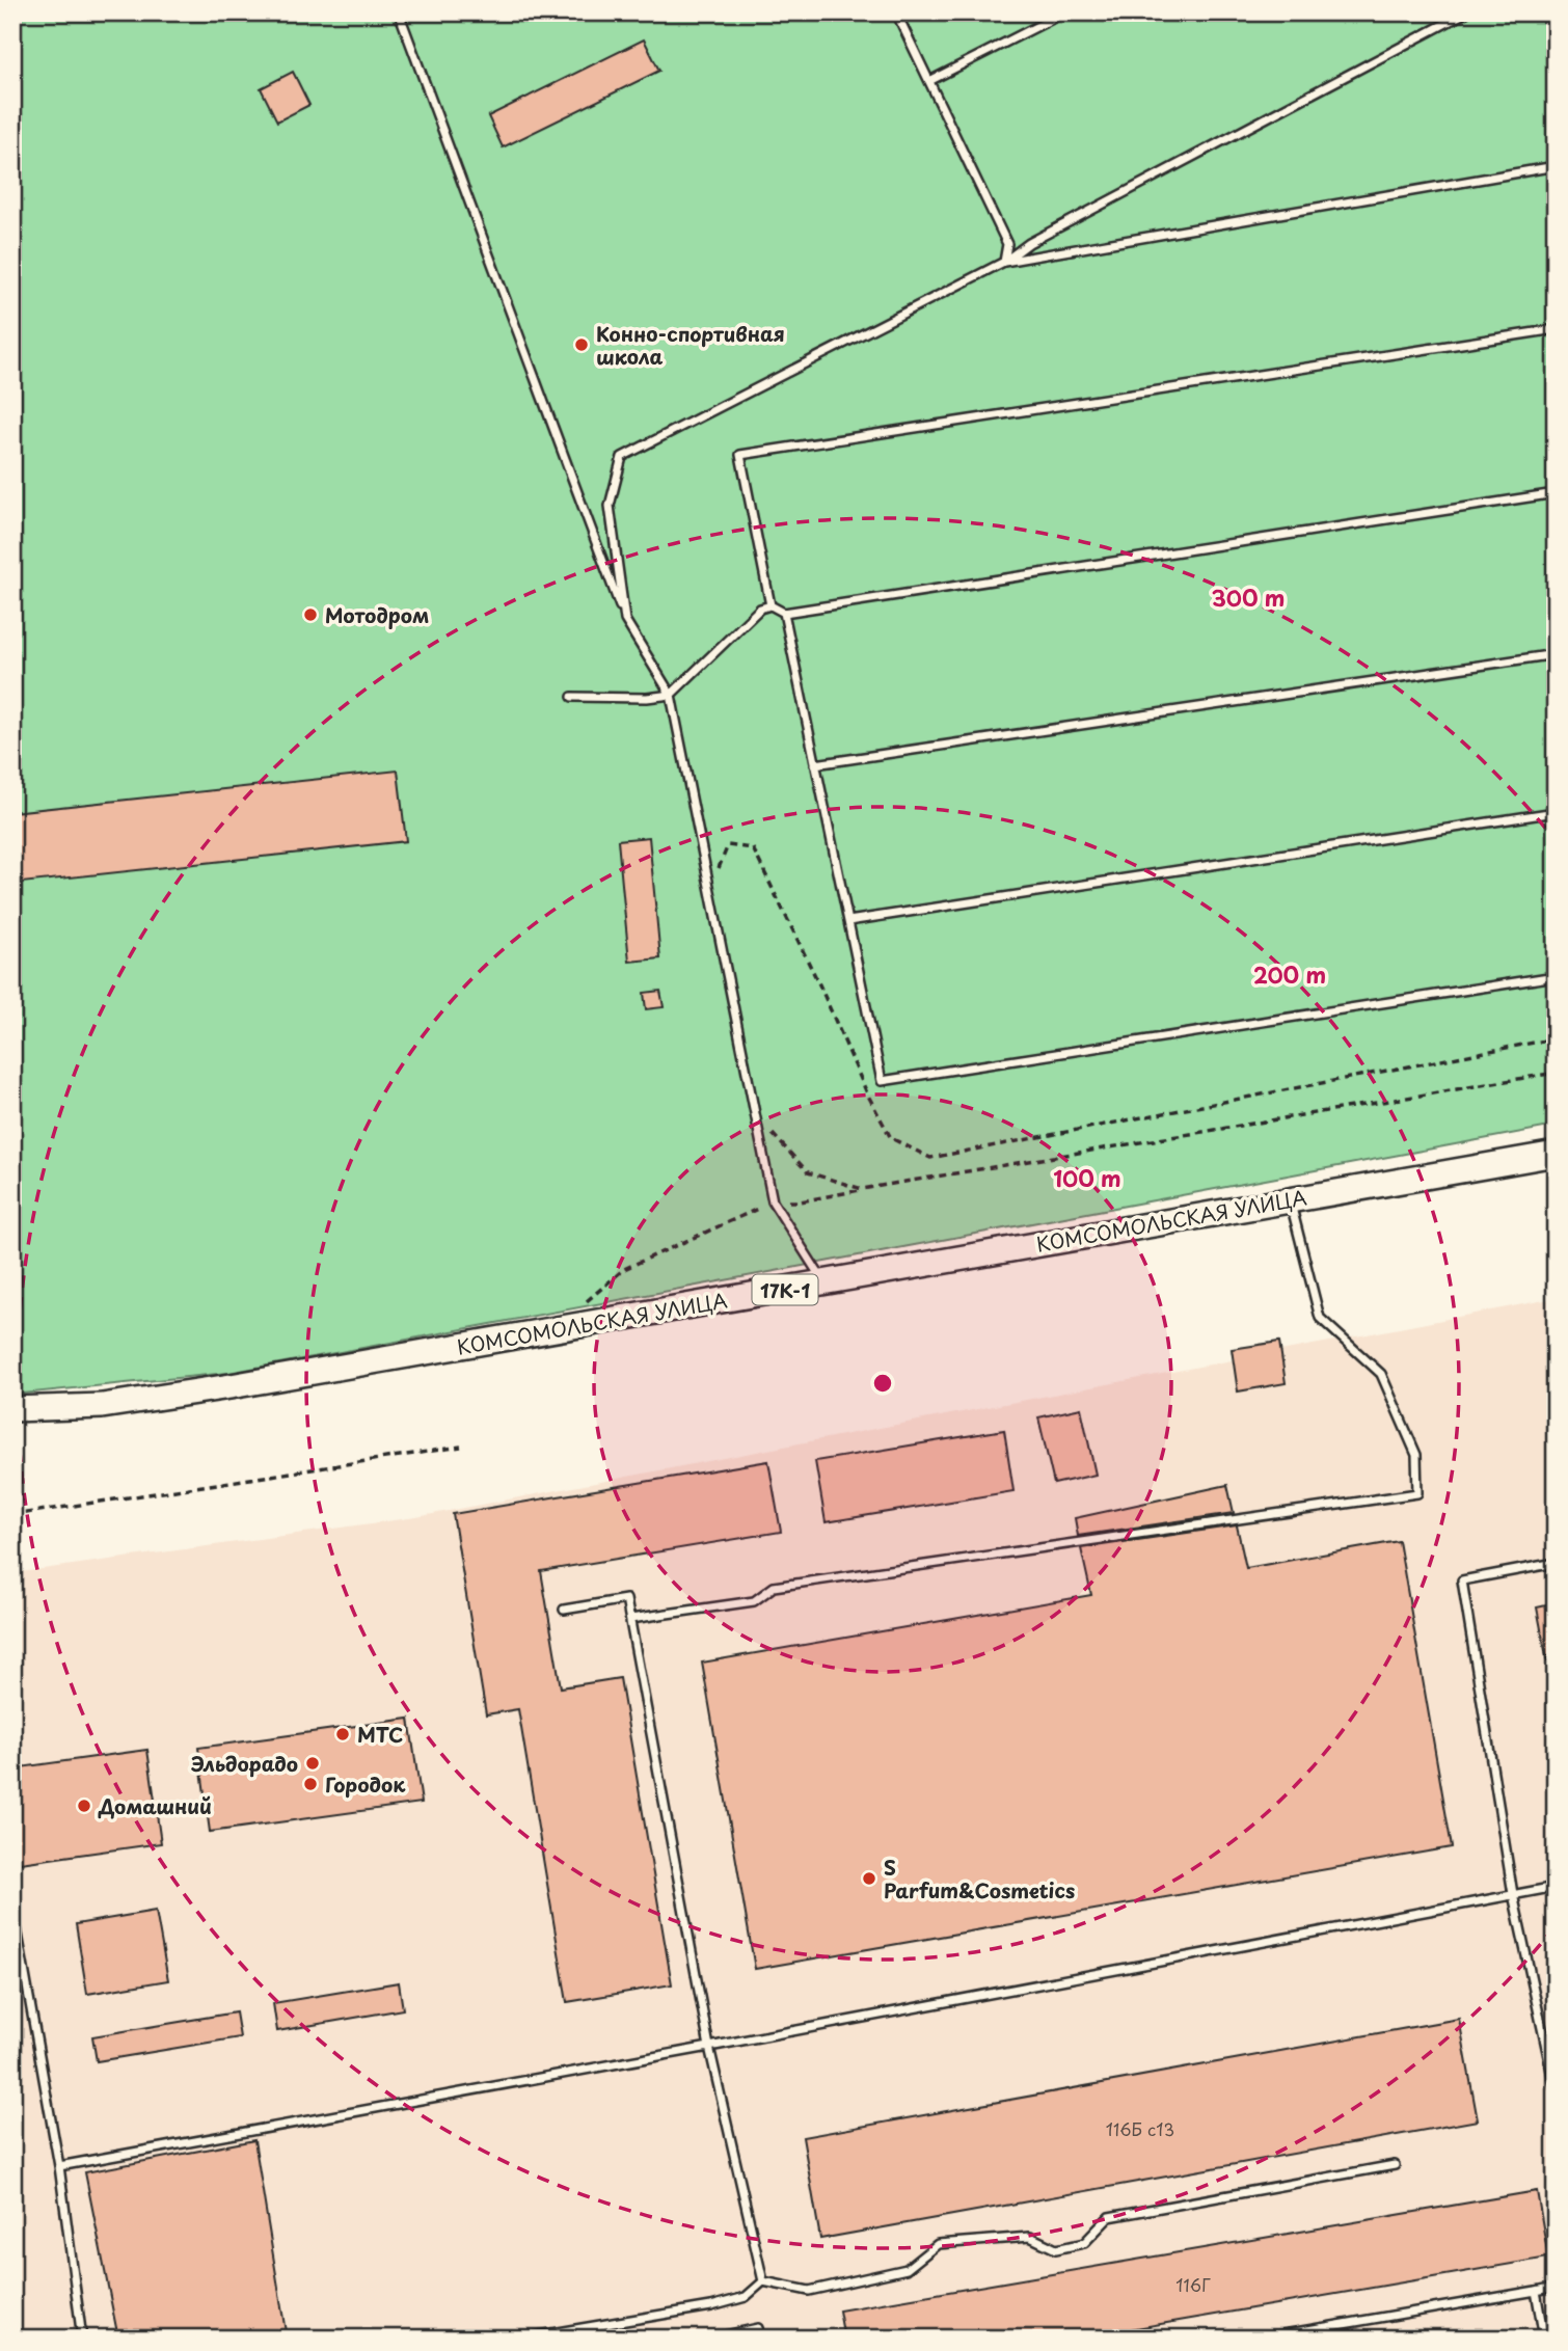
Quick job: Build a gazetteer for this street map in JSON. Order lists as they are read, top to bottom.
{
  "streets": {
    "main road": ["КОМСОМОЛЬСКАЯ УЛИЦА", "17К-1"]
  },
  "places": [
    "Конно-спортивная школа",
    "Мотодром",
    "МТС",
    "Эльдорадо",
    "Городок",
    "Домашний",
    "S Parfum&Cosmetics"
  ],
  "house_numbers": ["116Б с13", "116Г"],
  "rings": ["300 m", "200 m", "100 m"]
}
